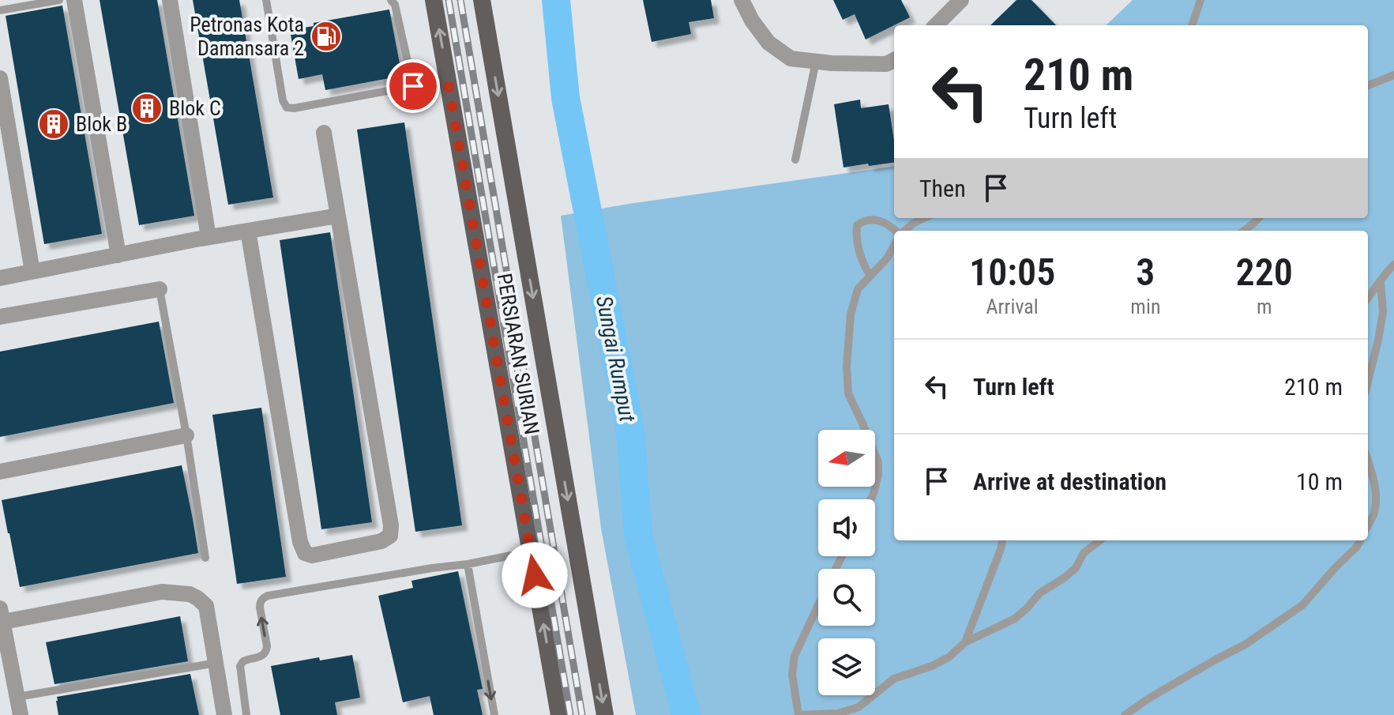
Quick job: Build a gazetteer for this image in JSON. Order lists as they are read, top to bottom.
{
  "streets": {
    "main road": ["PERSIARAN SURIAN"]
  },
  "water": ["Sungai Rumput"],
  "places": {
    "fuel station": ["Petronas Kota Damansara 2"],
    "building": ["Blok C", "Blok B"]
  },
  "north": "left",
  "page": {
    "turn": ["210 m", "Turn left"],
    "then": "Then",
    "eta": [
      "10:05",
      "Arrival",
      "3",
      "min",
      "220",
      "m"
    ],
    "list": [
      {
        "name": "Turn left",
        "value": "210 m"
      },
      {
        "name": "Arrive at destination",
        "value": "10 m"
      }
    ]
  }
}
